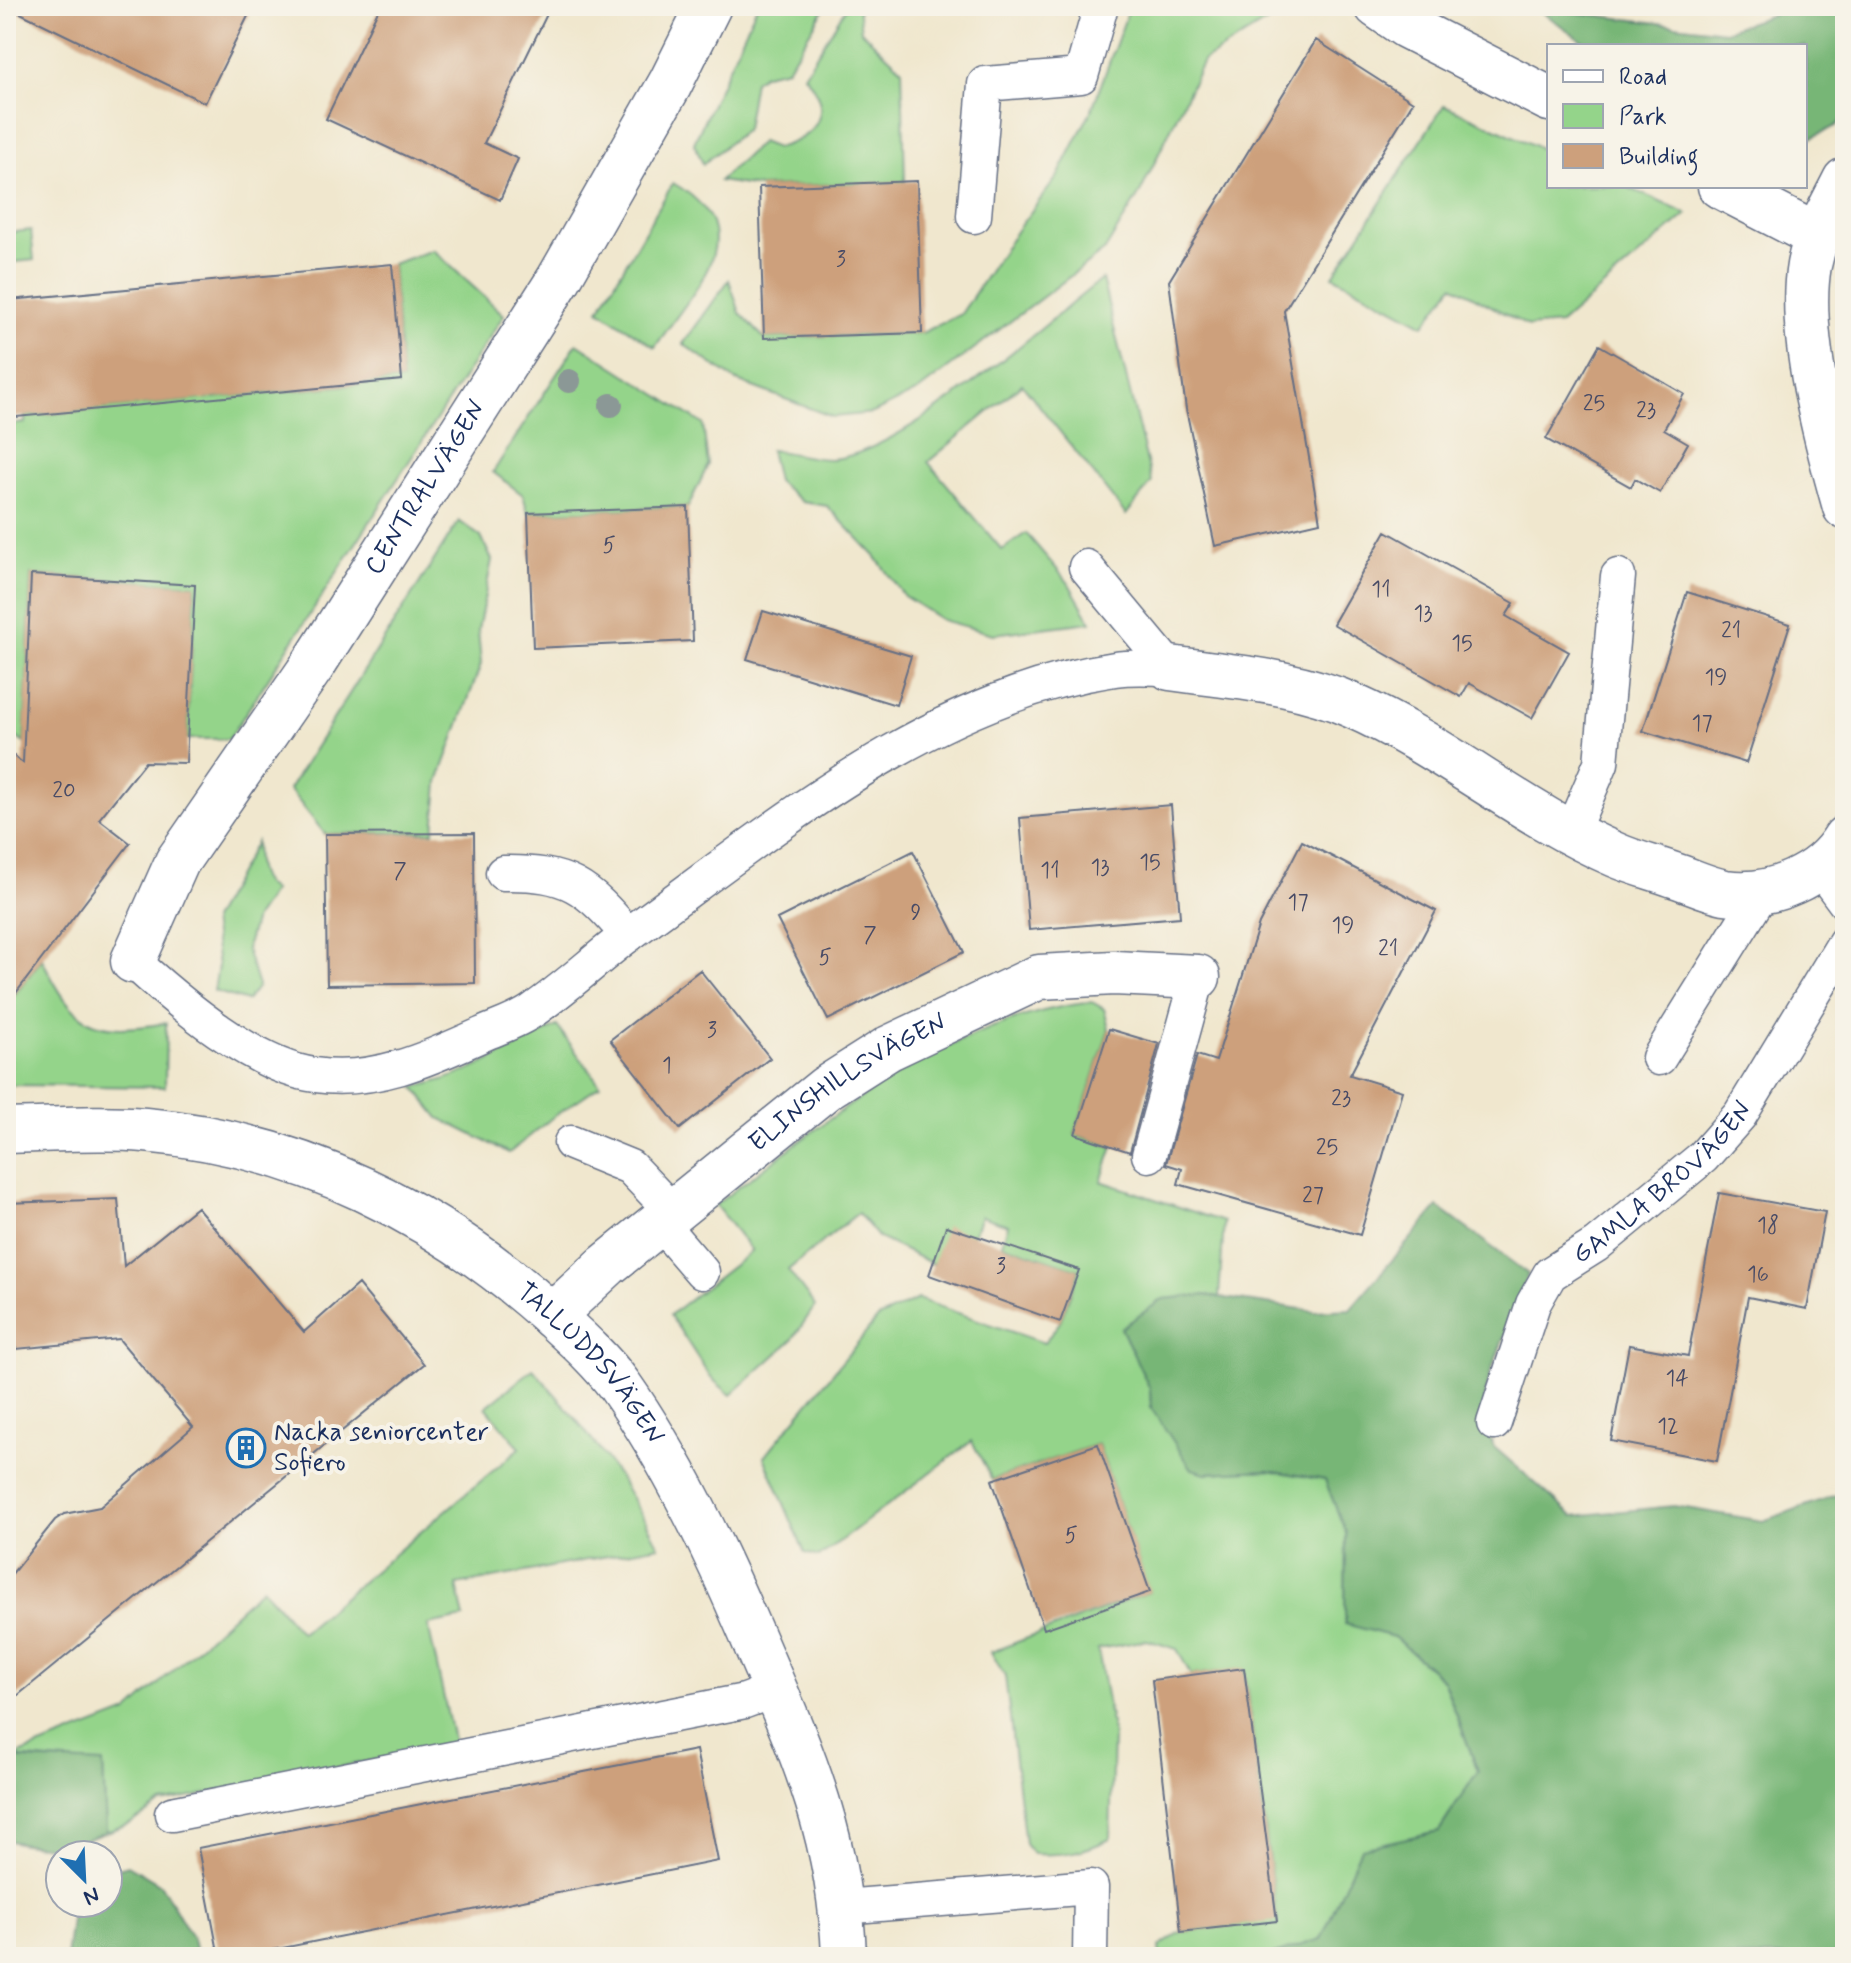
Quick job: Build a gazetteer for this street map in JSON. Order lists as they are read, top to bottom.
{
  "streets": {
    "street": ["CENTRALVÄGEN", "ELINSHILLSVÄGEN", "TALLUDDSVÄGEN"],
    "lane": ["GAMLA BROVÄGEN"]
  },
  "crossings": [
    ["ELINSHILLSVÄGEN", "TALLUDDSVÄGEN"]
  ],
  "places": {
    "building": ["Nacka seniorcenter Sofiero"]
  },
  "house_numbers": [
    "3",
    "25",
    "23",
    "5",
    "11",
    "13",
    "21",
    "15",
    "19",
    "17",
    "20",
    "15",
    "13",
    "11",
    "7",
    "17",
    "9",
    "19",
    "7",
    "21",
    "5",
    "3",
    "1",
    "23",
    "25",
    "27",
    "18",
    "3",
    "16",
    "14",
    "12",
    "5"
  ],
  "legend": ["Road", "Park", "Building"],
  "north": "bottom right"
}
